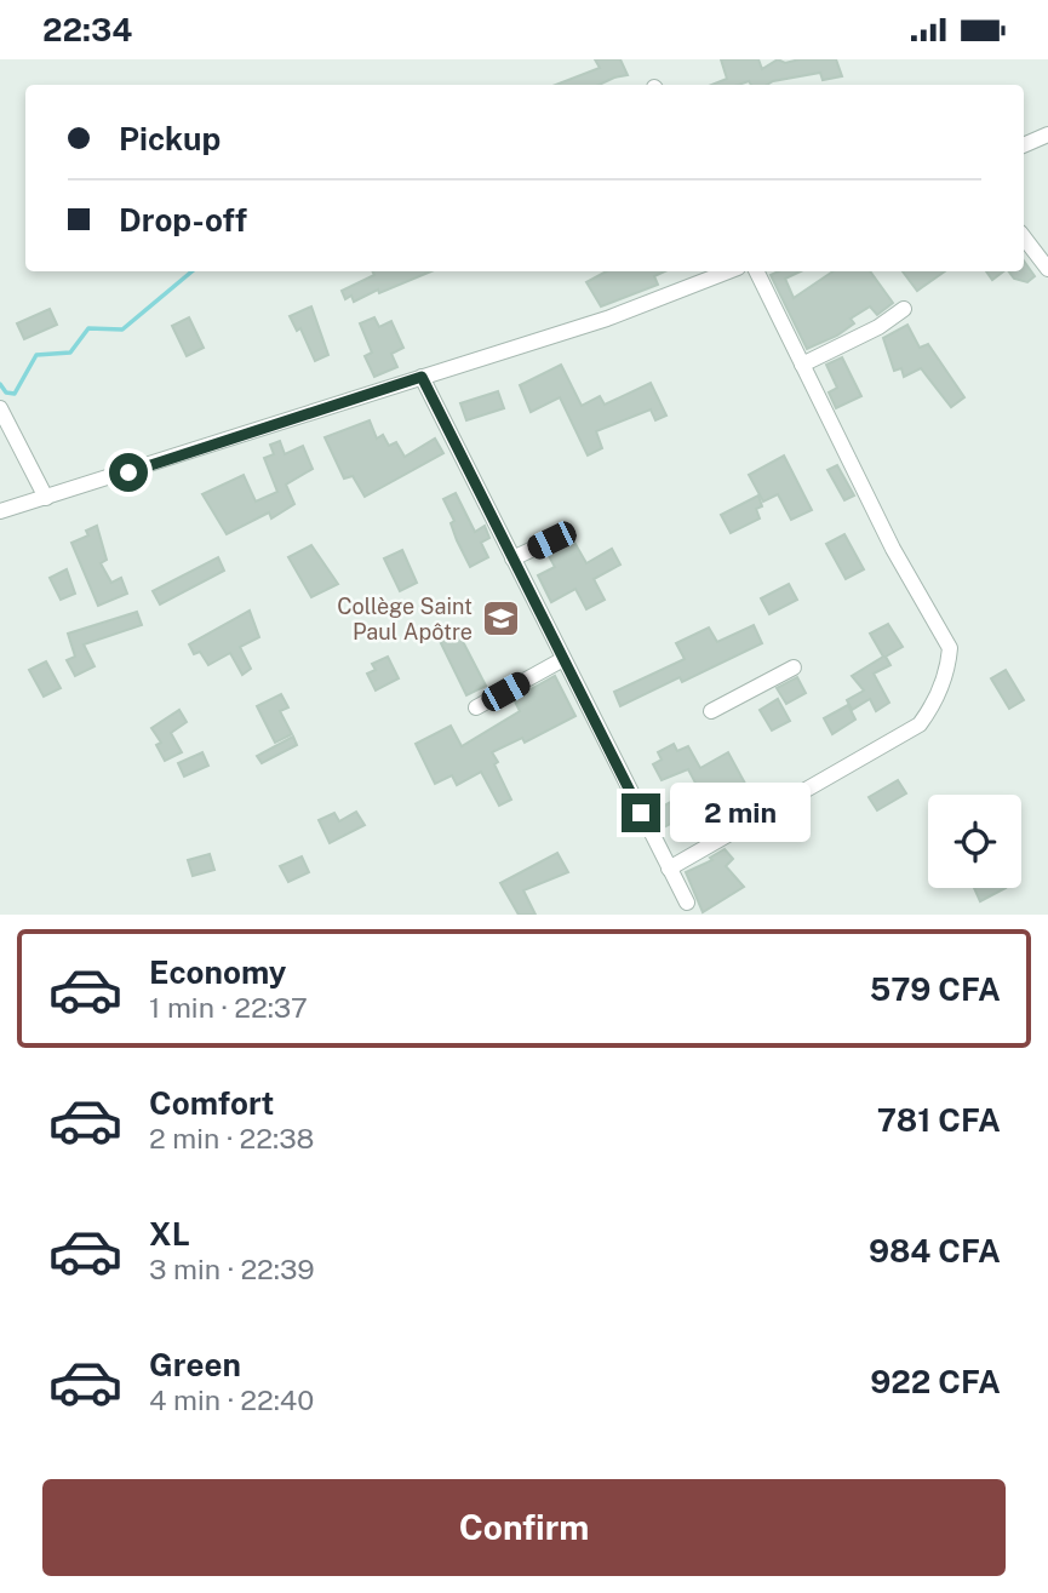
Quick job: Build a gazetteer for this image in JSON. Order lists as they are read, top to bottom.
{
  "places": {
    "school or university": ["Collège Saint Paul Apôtre"]
  },
  "page": {
    "status": "22:34",
    "banner": ["Pickup", "Drop-off"],
    "bubble": "2 min",
    "list": [
      {
        "name": "Economy",
        "note": "1 min · 22:37",
        "value": "579 CFA"
      },
      {
        "name": "Comfort",
        "note": "2 min · 22:38",
        "value": "781 CFA"
      },
      {
        "name": "XL",
        "note": "3 min · 22:39",
        "value": "984 CFA"
      },
      {
        "name": "Green",
        "note": "4 min · 22:40",
        "value": "922 CFA"
      }
    ],
    "buttons": "Confirm"
  }
}
